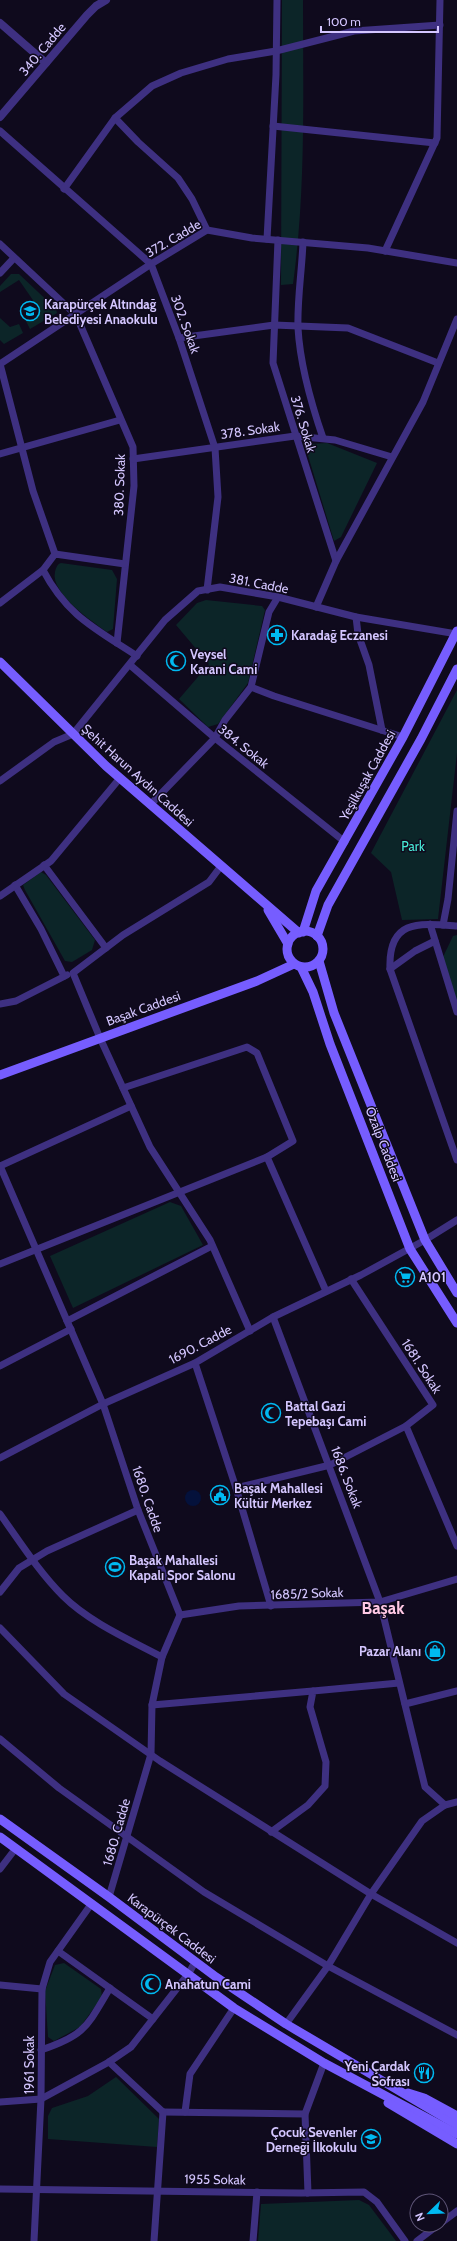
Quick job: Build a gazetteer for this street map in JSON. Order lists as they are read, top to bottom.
{
  "streets": {
    "main road": [
      "Şehit Harun Aydın Caddesi",
      "Yeşilkuşak Caddesi",
      "Başak Caddesi",
      "Özalp Caddesi",
      "Karapürçek Caddesi"
    ],
    "street": [
      "340. Cadde",
      "372. Cadde",
      "302. Sokak",
      "376. Sokak",
      "378. Sokak",
      "380. Sokak",
      "381. Cadde",
      "384. Sokak",
      "1690. Cadde",
      "1681. Sokak",
      "1686. Sokak",
      "1680. Cadde",
      "1685/2 Sokak",
      "1961 Sokak",
      "1955 Sokak"
    ]
  },
  "crossings": [
    ["372. Cadde", "302. Sokak"],
    ["372. Cadde", "376. Sokak"],
    ["372. Cadde", "380. Sokak"],
    ["302. Sokak", "378. Sokak"],
    ["302. Sokak", "381. Cadde"],
    ["376. Sokak", "378. Sokak"],
    ["378. Sokak", "380. Sokak"],
    ["381. Cadde", "384. Sokak"],
    ["381. Cadde", "Şehit Harun Aydın Caddesi"],
    ["381. Cadde", "Yeşilkuşak Caddesi"],
    ["384. Sokak", "Yeşilkuşak Caddesi"],
    ["Şehit Harun Aydın Caddesi", "Yeşilkuşak Caddesi"],
    ["Şehit Harun Aydın Caddesi", "Başak Caddesi"],
    ["Şehit Harun Aydın Caddesi", "Özalp Caddesi"],
    ["Yeşilkuşak Caddesi", "Başak Caddesi"],
    ["Yeşilkuşak Caddesi", "Özalp Caddesi"],
    ["Başak Caddesi", "Özalp Caddesi"],
    ["Özalp Caddesi", "1690. Cadde"],
    ["1690. Cadde", "1681. Sokak"],
    ["1690. Cadde", "1686. Sokak"],
    ["1690. Cadde", "1680. Cadde"],
    ["1681. Sokak", "1686. Sokak"],
    ["1686. Sokak", "1685/2 Sokak"],
    ["1680. Cadde", "1685/2 Sokak"],
    ["1680. Cadde", "Karapürçek Caddesi"],
    ["Karapürçek Caddesi", "1961 Sokak"],
    ["1961 Sokak", "1955 Sokak"]
  ],
  "districts": ["Başak"],
  "parks": ["Park"],
  "places": {
    "school or university": ["Karapürçek Altındağ Belediyesi Anaokulu", "Çocuk Sevenler Derneği İlkokulu"],
    "pharmacy": ["Karadağ Eczanesi"],
    "mosque": ["Veysel Karani Cami", "Battal Gazi Tepebaşı Cami", "Anahatun Cami"],
    "supermarket": ["A101"],
    "public building": ["Başak Mahallesi Kültür Merkez"],
    "sports": ["Başak Mahallesi Kapalı Spor Salonu"],
    "shop": ["Pazar Alanı"],
    "restaurant": ["Yeni Çardak Sofrası"]
  },
  "scale_bar": "100 m",
  "north": "bottom left"
}
